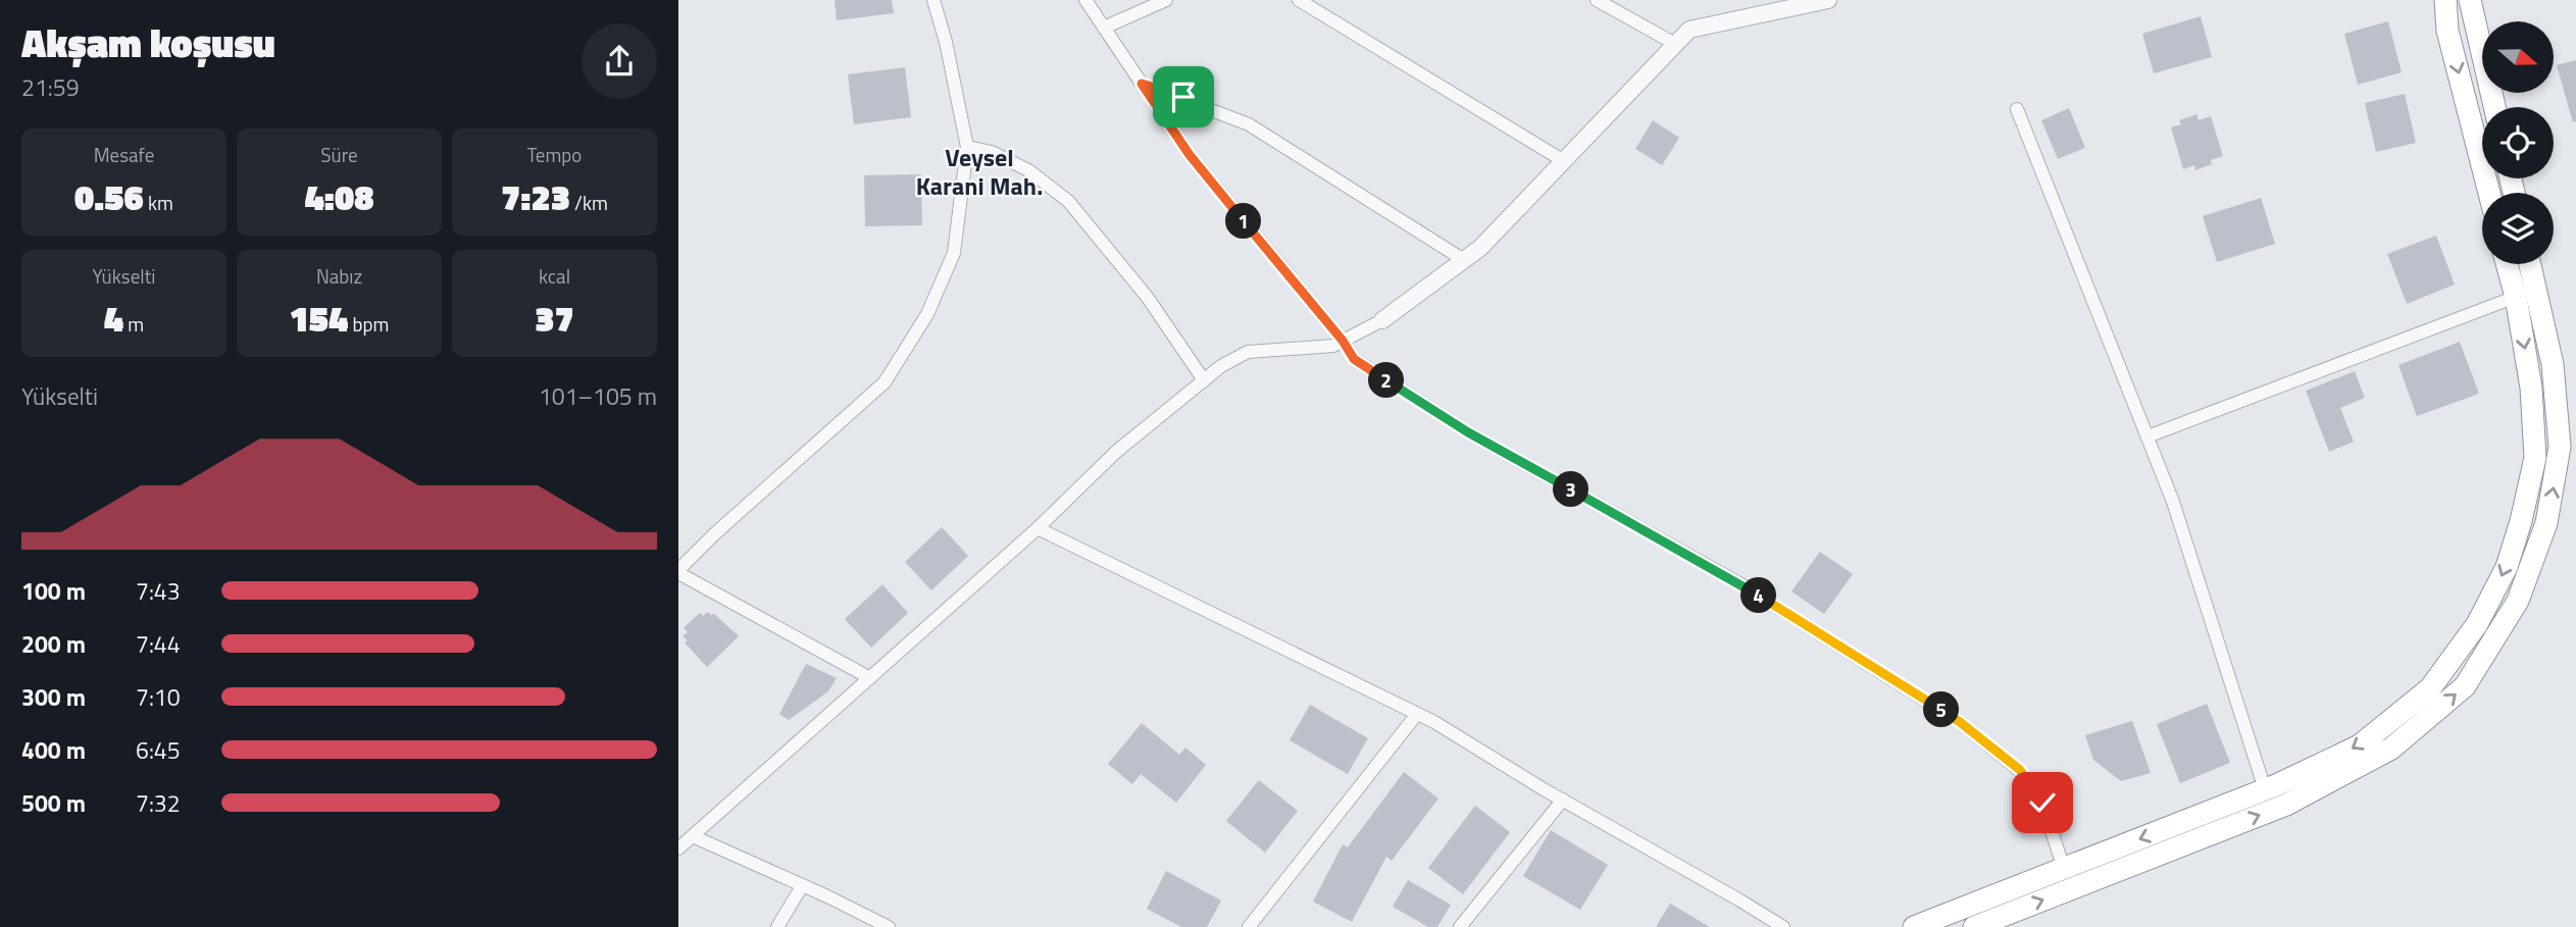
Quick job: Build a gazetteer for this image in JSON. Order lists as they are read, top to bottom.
{
  "districts": ["Veysel Karani Mah."],
  "north": "right",
  "page": {
    "heading": ["Akşam koşusu", "21:59"],
    "stats": [
      ["Mesafe", "0.56 km"],
      ["Süre", "4:08"],
      ["Tempo", "7:23 /km"],
      ["Yükselti", "4 m"],
      ["Nabız", "154 bpm"],
      ["kcal", "37"]
    ],
    "pins": [
      "1",
      "2",
      "3",
      "4",
      "5"
    ],
    "chart": ["Yükselti", "101–105 m"],
    "list": [
      {
        "name": "100 m",
        "note": "7:43"
      },
      {
        "name": "200 m",
        "note": "7:44"
      },
      {
        "name": "300 m",
        "note": "7:10"
      },
      {
        "name": "400 m",
        "note": "6:45"
      },
      {
        "name": "500 m",
        "note": "7:32"
      }
    ]
  }
}
